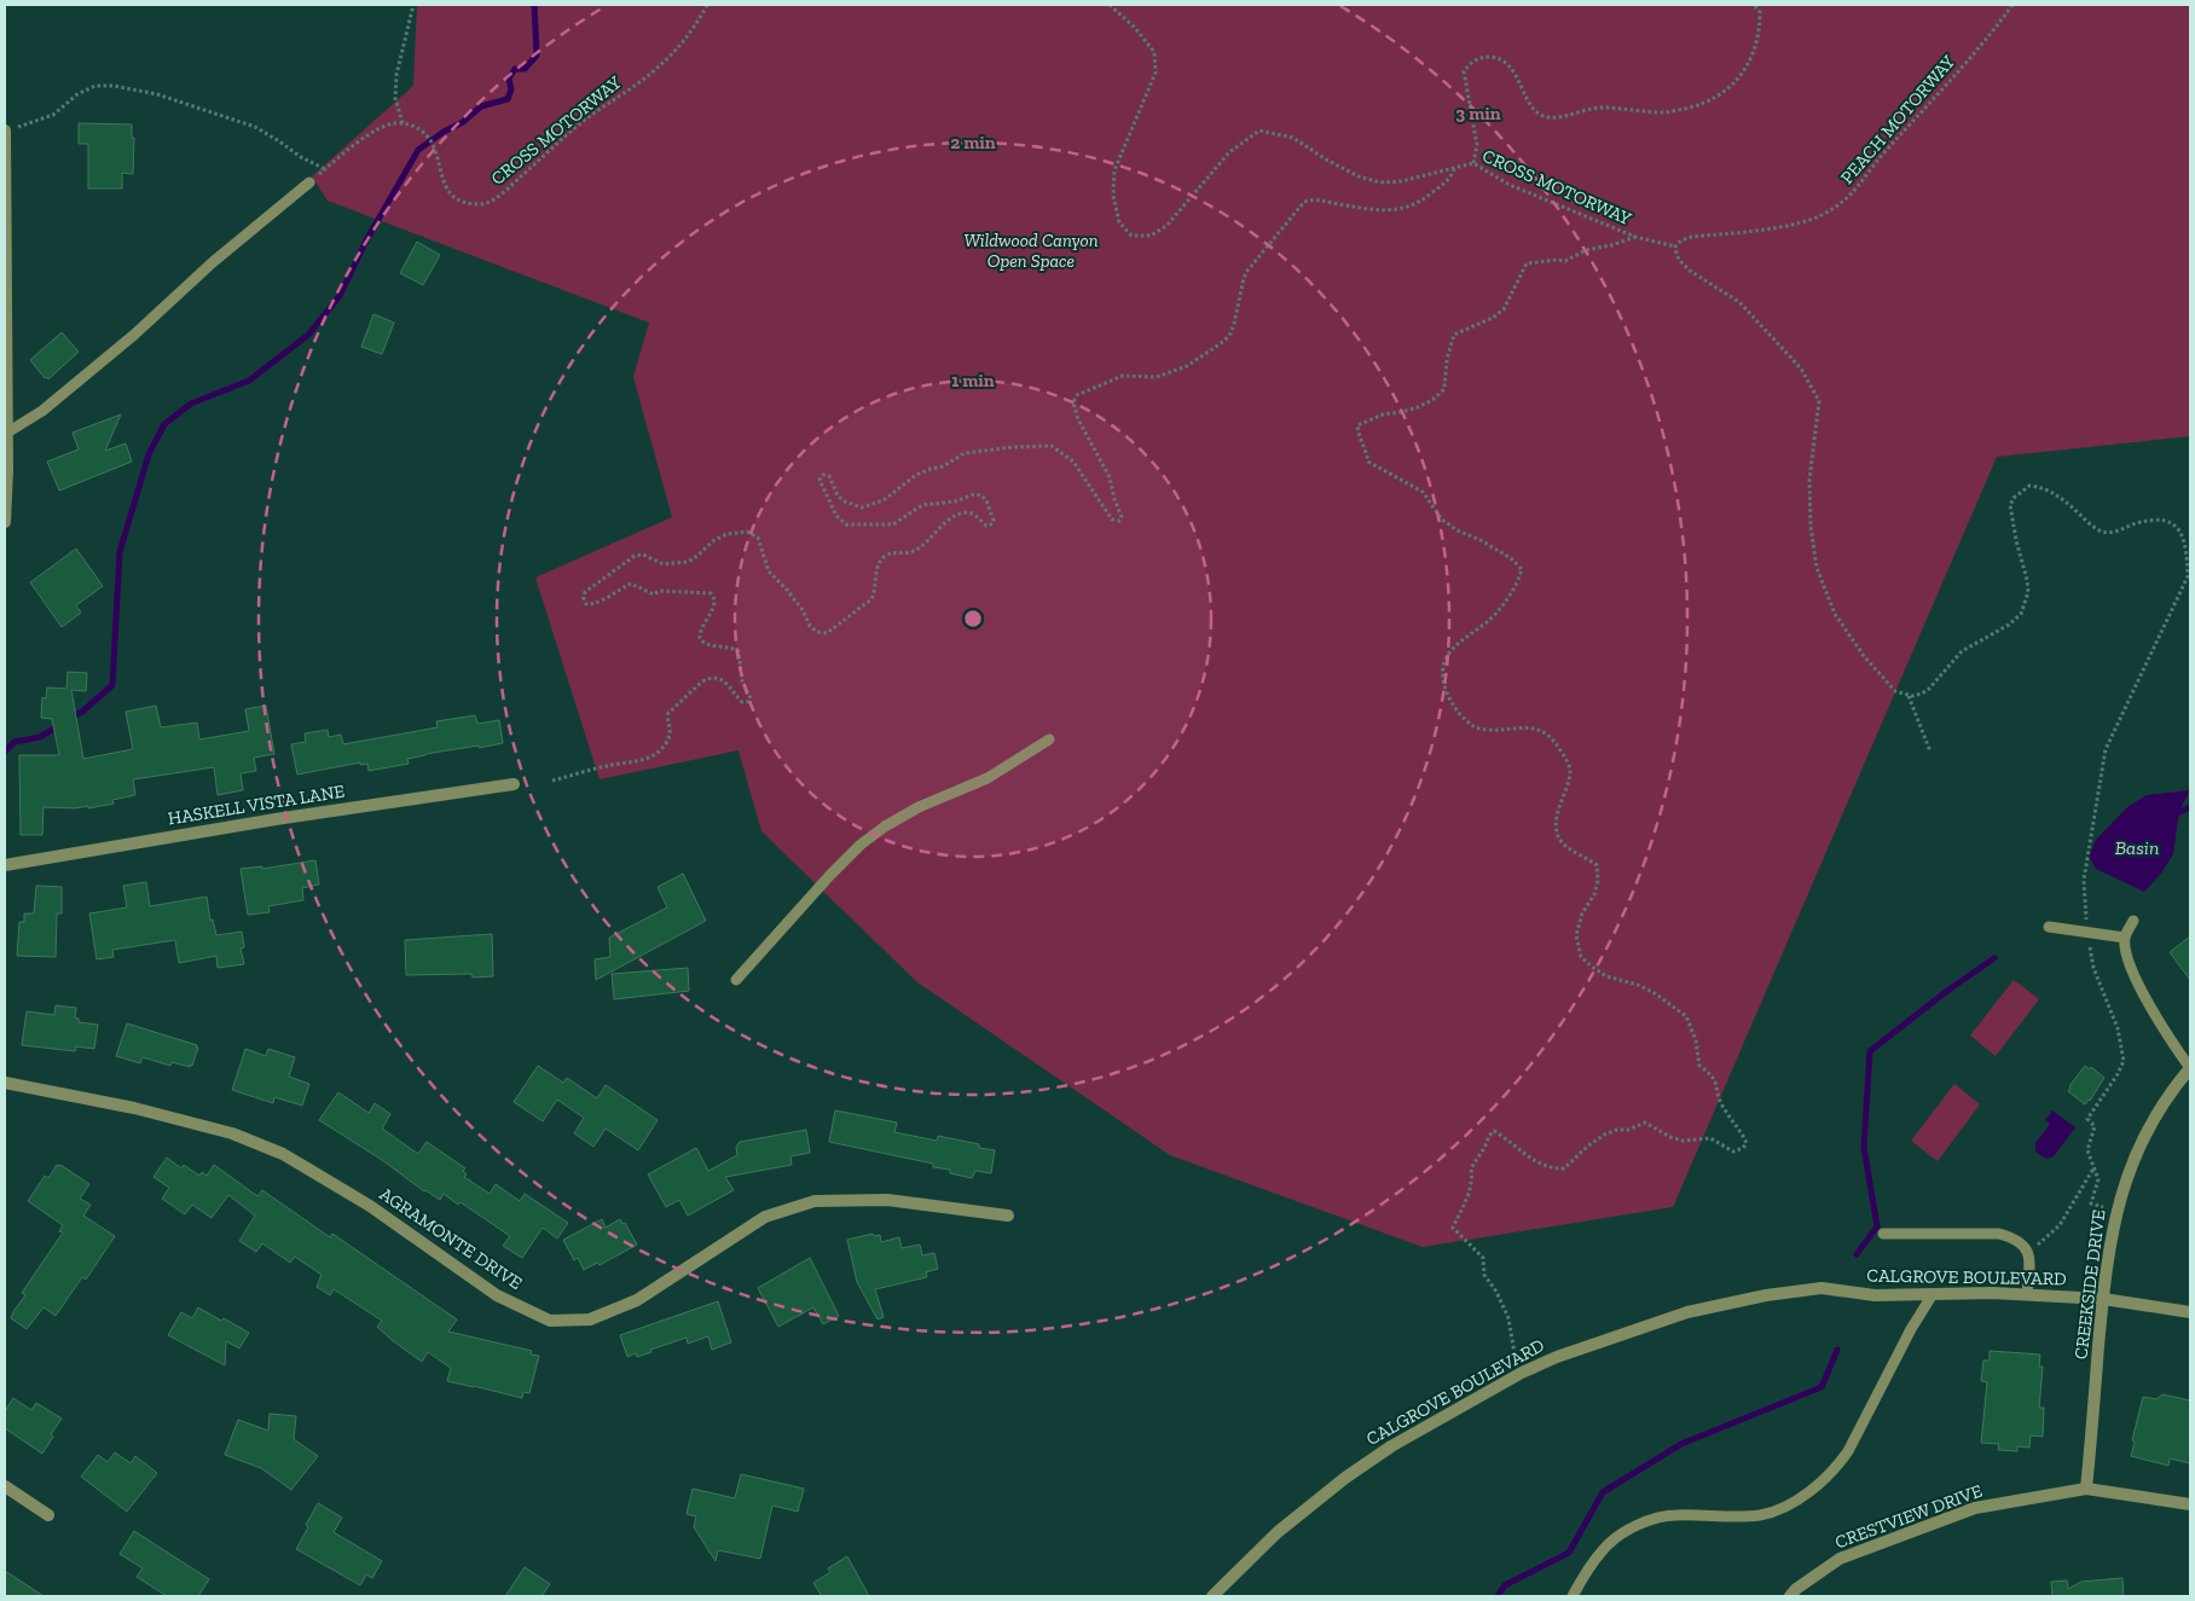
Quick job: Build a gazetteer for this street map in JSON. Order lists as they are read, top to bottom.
{
  "streets": {
    "street": [
      "HASKELL VISTA LANE",
      "AGRAMONTE DRIVE",
      "CALGROVE BOULEVARD",
      "CREEKSIDE DRIVE",
      "CRESTVIEW DRIVE"
    ],
    "path": ["PEACH MOTORWAY", "CROSS MOTORWAY"]
  },
  "crossings": [
    ["PEACH MOTORWAY", "CROSS MOTORWAY"],
    ["CALGROVE BOULEVARD", "CREEKSIDE DRIVE"],
    ["CREEKSIDE DRIVE", "CRESTVIEW DRIVE"]
  ],
  "water": ["Basin"],
  "parks": ["Wildwood Canyon Open Space"],
  "rings": ["3 min", "2 min", "1 min"]
}
